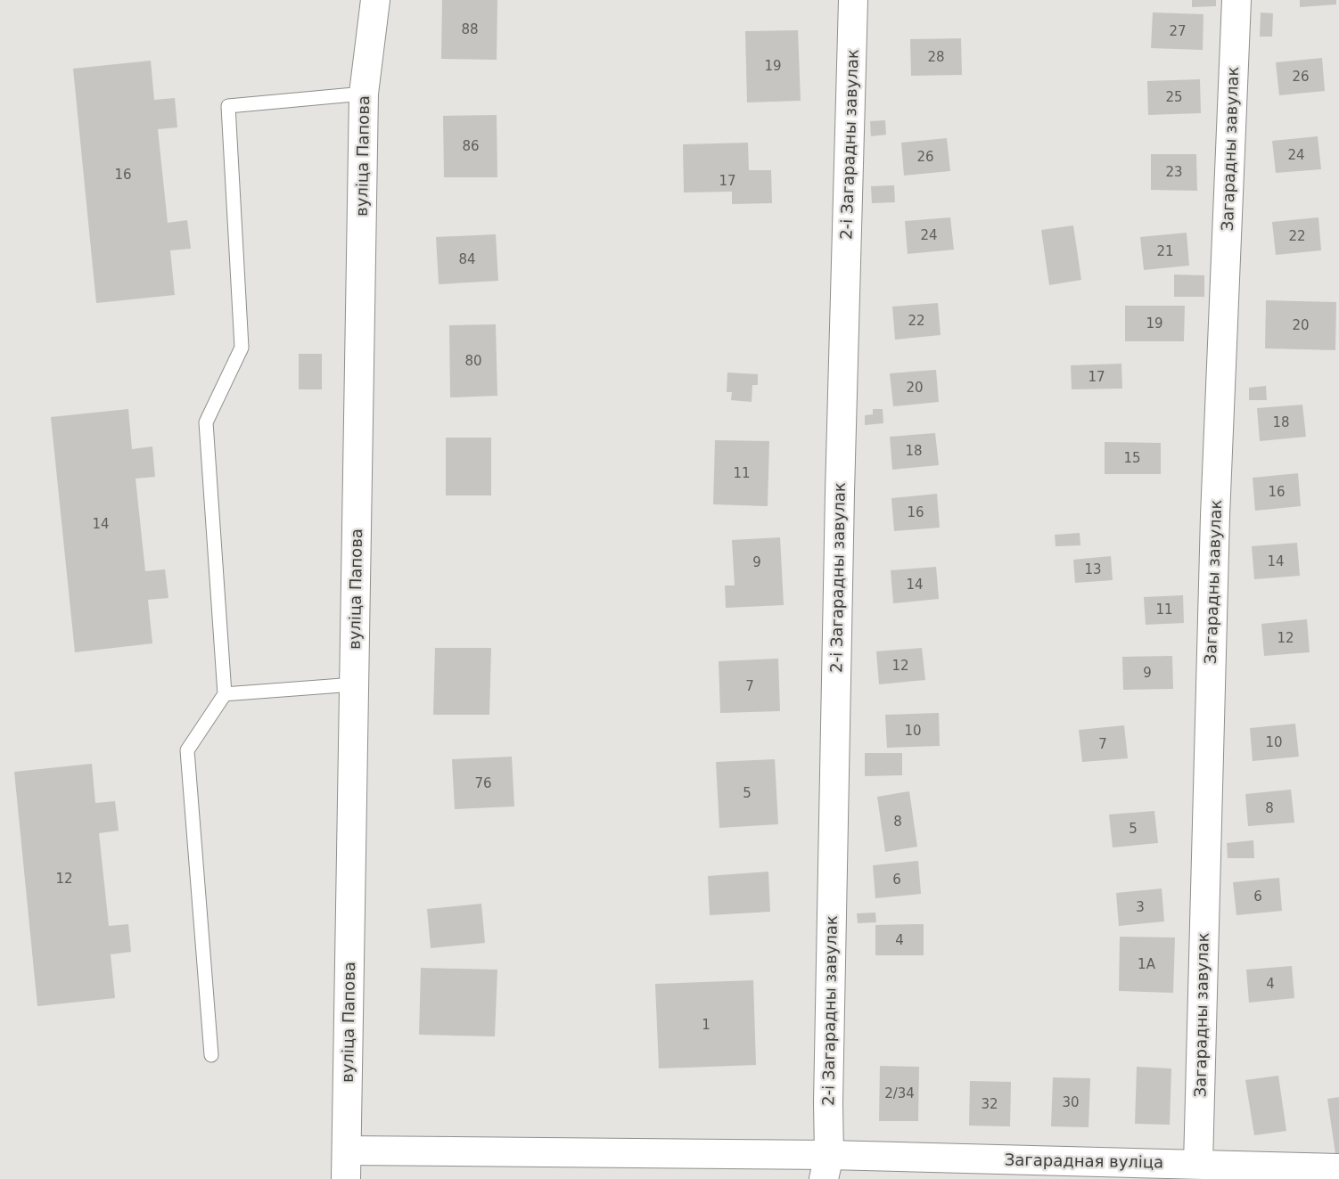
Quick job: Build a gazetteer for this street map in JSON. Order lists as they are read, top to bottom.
{
  "streets": {
    "street": [
      "2-і Загарадны завулак",
      "Загарадны завулак",
      "вуліца Папова",
      "Загарадная вуліца"
    ]
  },
  "crossings": [
    ["2-і Загарадны завулак", "Загарадная вуліца"],
    ["Загарадны завулак", "Загарадная вуліца"],
    ["вуліца Папова", "Загарадная вуліца"]
  ],
  "house_numbers": [
    "88",
    "27",
    "28",
    "19",
    "26",
    "25",
    "86",
    "24",
    "26",
    "23",
    "16",
    "17",
    "24",
    "22",
    "21",
    "84",
    "22",
    "19",
    "20",
    "80",
    "17",
    "20",
    "18",
    "18",
    "15",
    "11",
    "16",
    "16",
    "14",
    "14",
    "9",
    "13",
    "14",
    "11",
    "12",
    "12",
    "9",
    "7",
    "10",
    "10",
    "7",
    "76",
    "5",
    "8",
    "8",
    "5",
    "12",
    "6",
    "6",
    "3",
    "4",
    "1А",
    "4",
    "1",
    "2/34",
    "30",
    "32"
  ]
}
